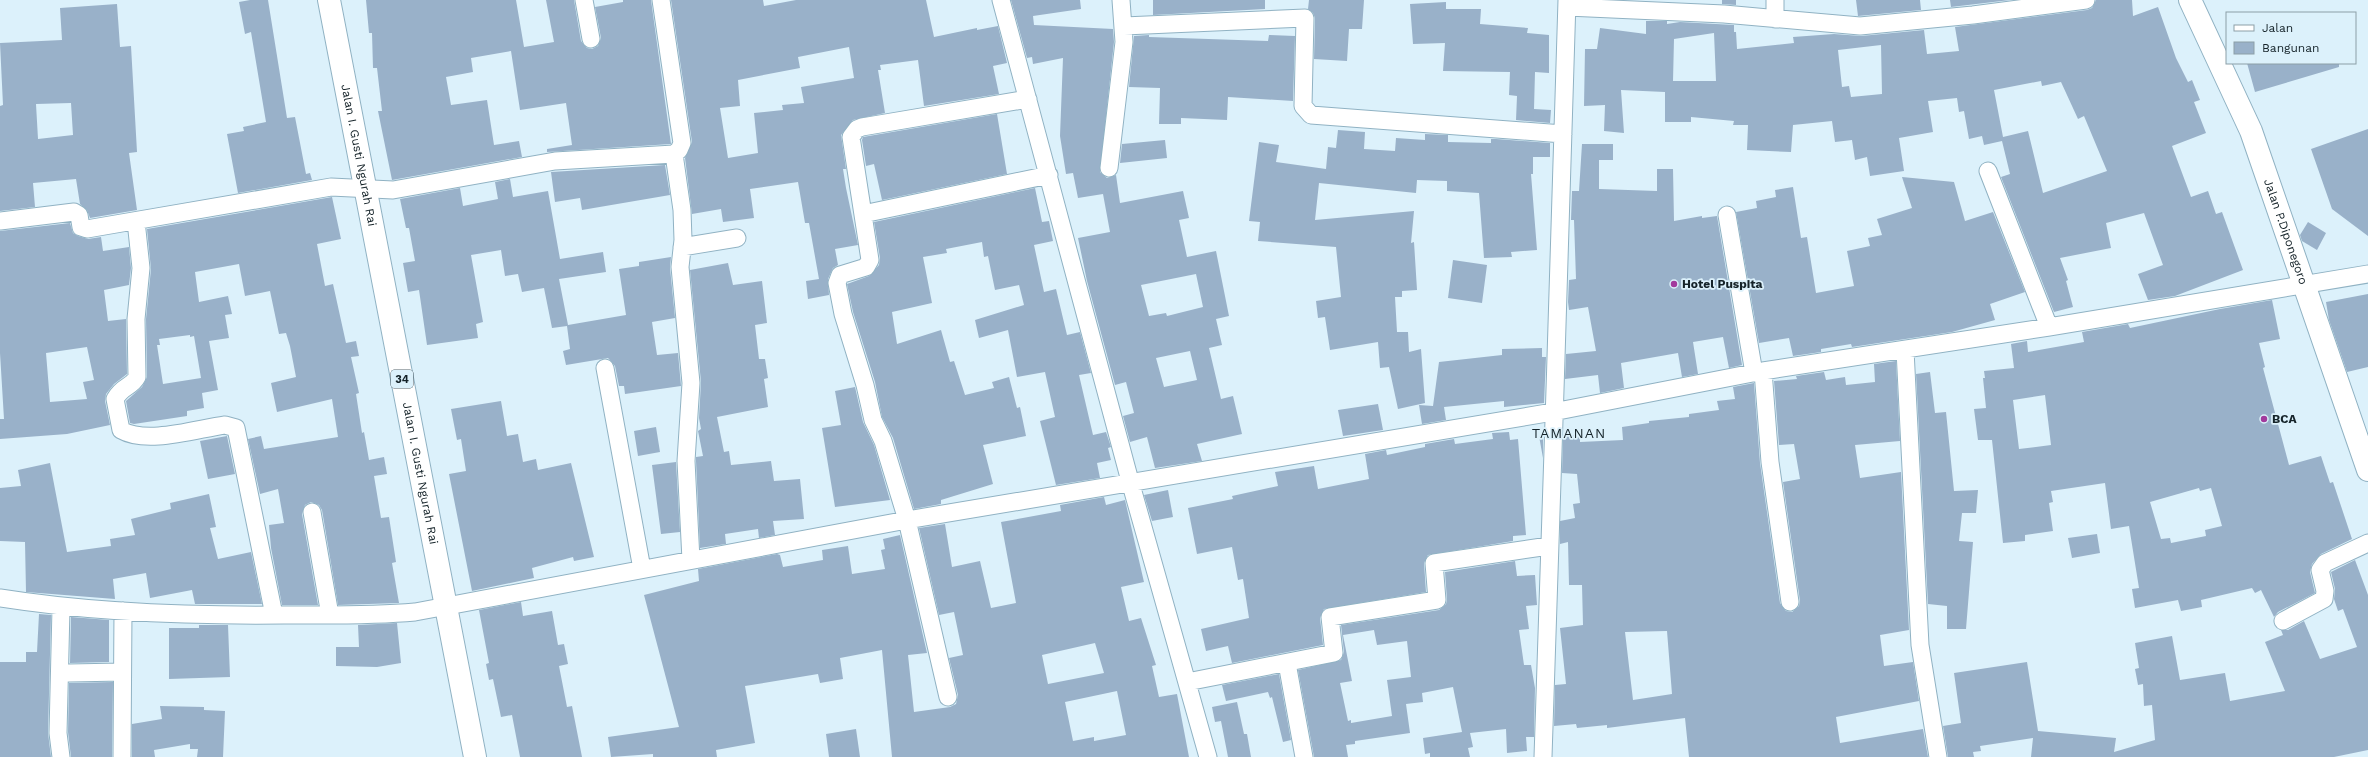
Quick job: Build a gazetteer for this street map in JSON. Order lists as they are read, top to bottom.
{
  "streets": {
    "main road": ["Jalan I. Gusti Ngurah Rai", "Jalan P.Diponegoro", "34"]
  },
  "districts": ["TAMANAN"],
  "places": ["Hotel Puspita", "BCA"],
  "legend": ["Jalan", "Bangunan"]
}
